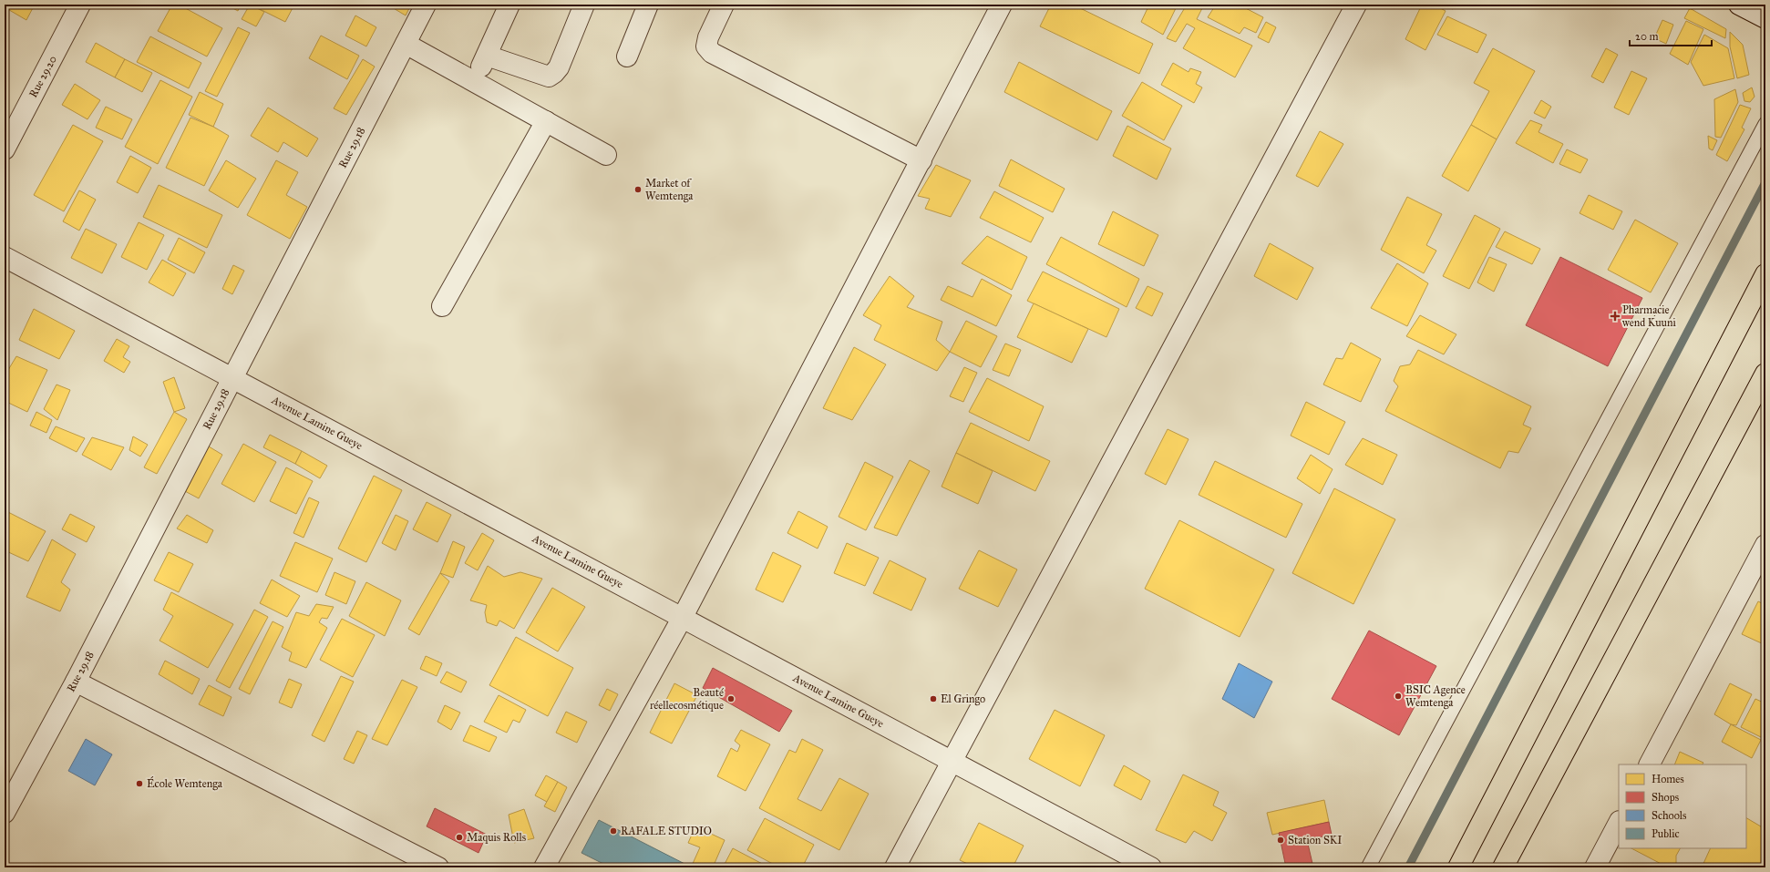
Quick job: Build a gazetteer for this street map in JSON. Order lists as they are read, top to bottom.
{
  "streets": {
    "street": ["Rue 29.20", "Rue 29.18", "Avenue Lamine Gueye"]
  },
  "crossings": [
    ["Rue 29.18", "Avenue Lamine Gueye"]
  ],
  "places": {
    "other": [
      "Market of Wemtenga",
      "BSIC Agence Wemtenga",
      "Beauté réellecosmétique",
      "El Gringo",
      "École Wemtenga",
      "RAFALE STUDIO",
      "Maquis Rolls",
      "Station SKI"
    ],
    "health": ["Pharmacie wend Kuuni"]
  },
  "legend": [
    "Homes",
    "Shops",
    "Schools",
    "Public"
  ],
  "scale_bar": "20 m"
}
